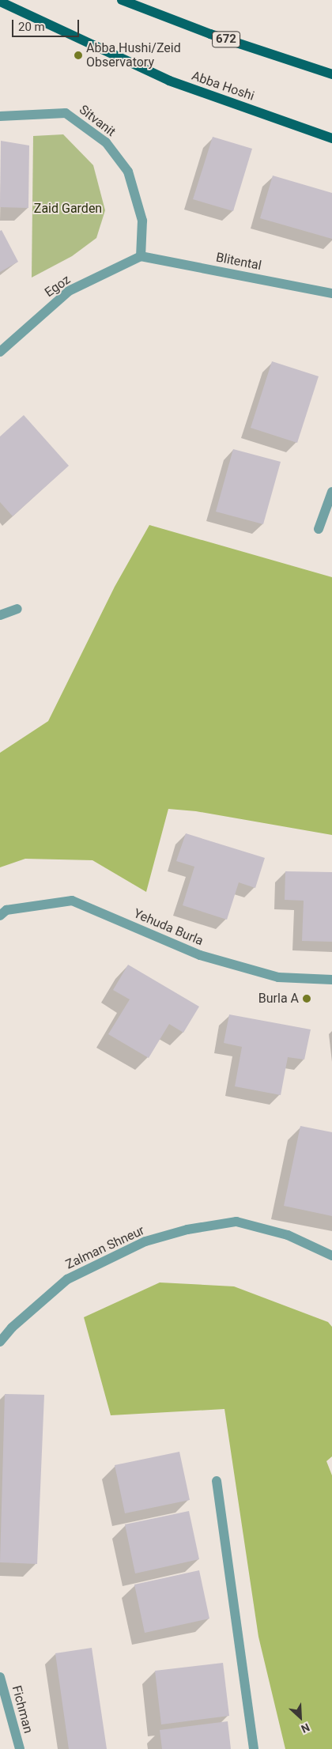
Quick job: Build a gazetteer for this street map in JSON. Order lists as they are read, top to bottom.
{
  "streets": {
    "main road": ["672", "Abba Hoshi"],
    "street": [
      "Sitvanit",
      "Blitental",
      "Egoz",
      "Yehuda Burla",
      "Zalman Shneur",
      "Fichman"
    ]
  },
  "crossings": [
    ["Sitvanit", "Blitental"],
    ["Sitvanit", "Egoz"],
    ["Blitental", "Egoz"]
  ],
  "parks": ["Zaid Garden"],
  "places": ["Abba Hushi/Zeid Observatory", "Burla A"],
  "scale_bar": "20 m",
  "north": "bottom right"
}
